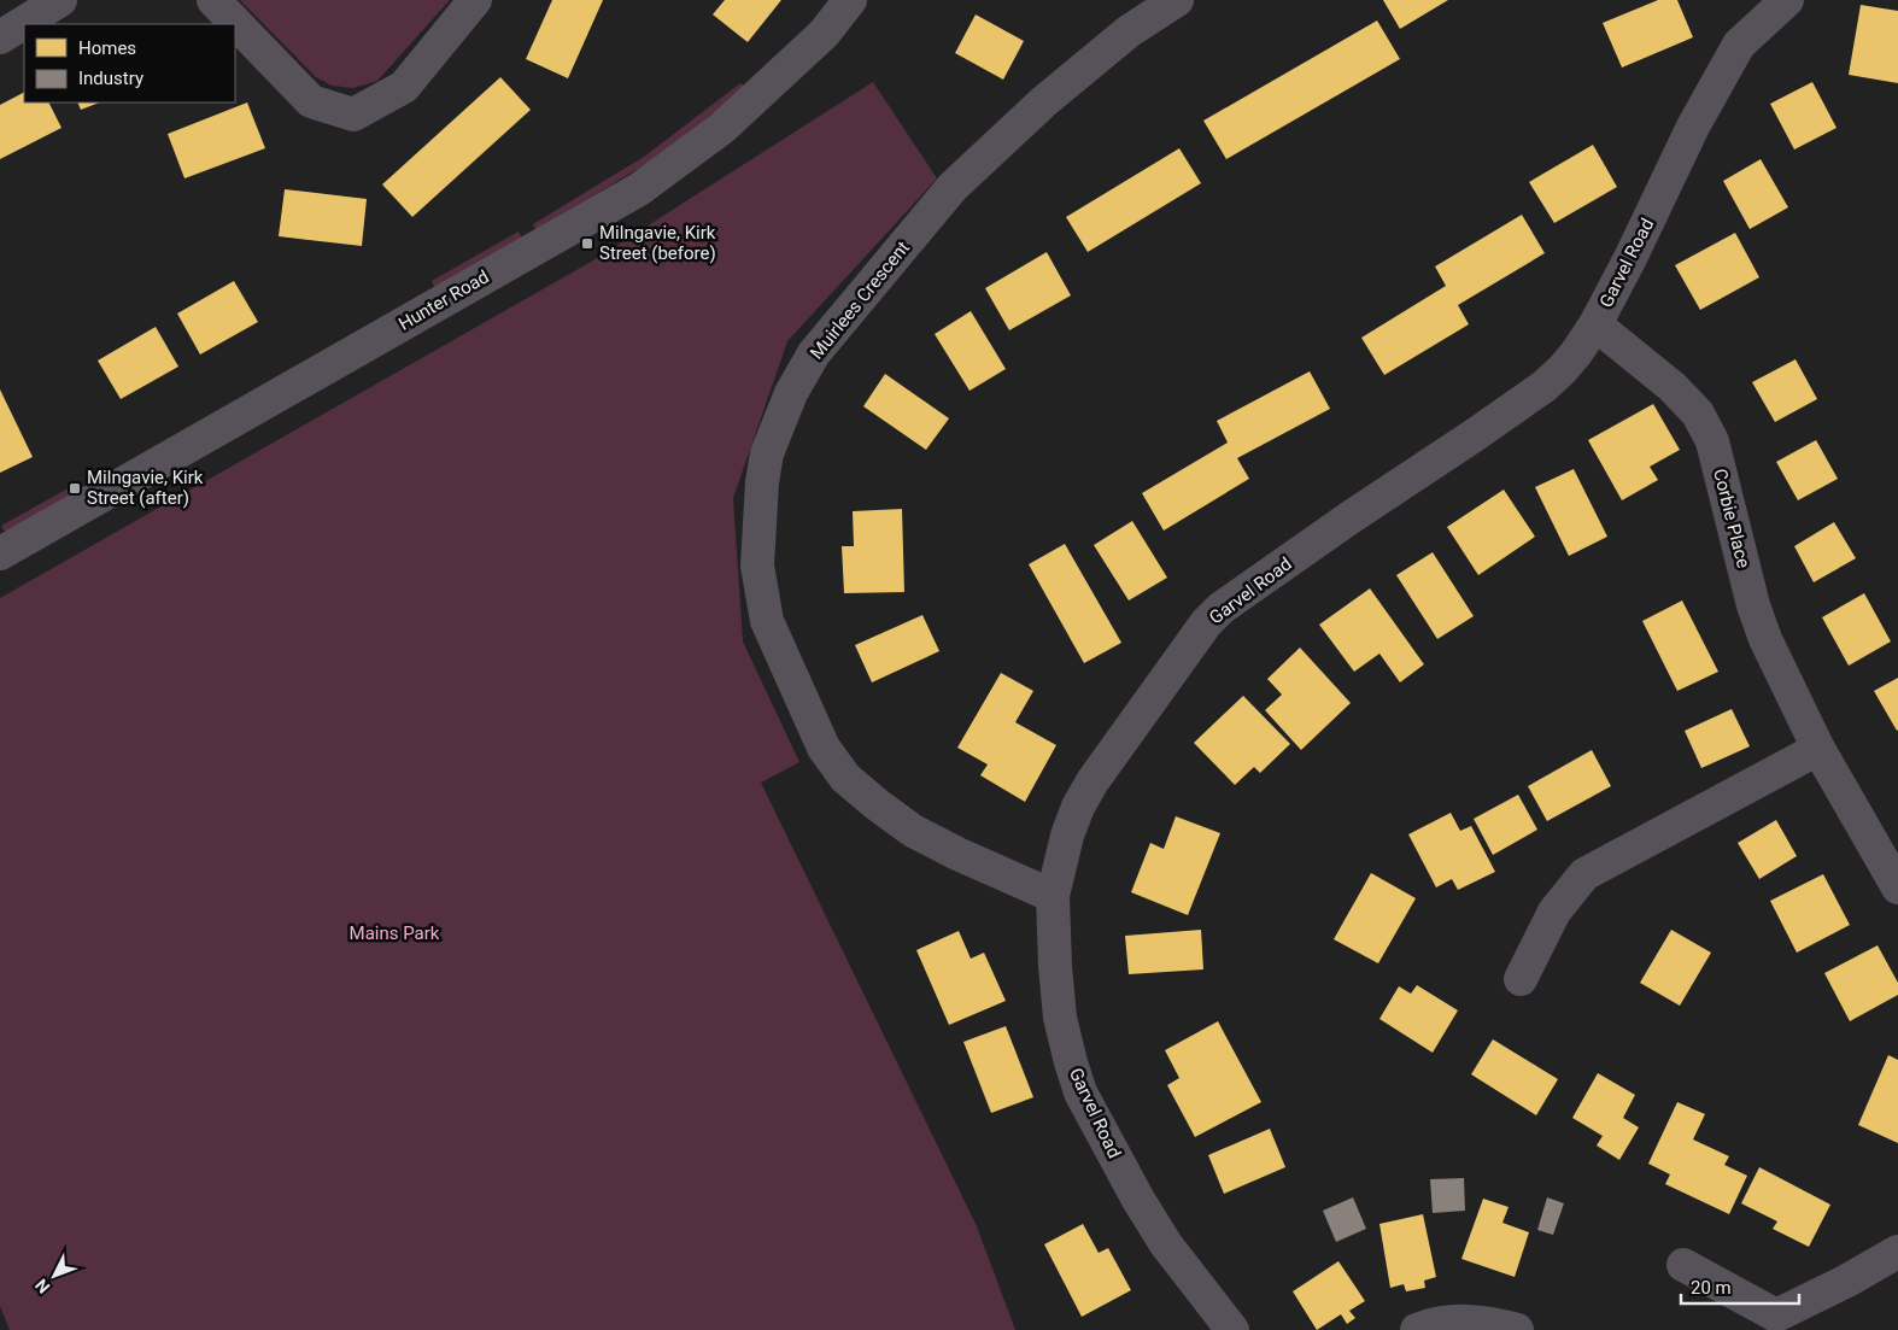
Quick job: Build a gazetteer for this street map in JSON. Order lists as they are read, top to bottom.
{
  "streets": {
    "street": [
      "Garvel Road",
      "Hunter Road",
      "Muirlees Crescent",
      "Corbie Place"
    ]
  },
  "crossings": [
    ["Garvel Road", "Muirlees Crescent"],
    ["Garvel Road", "Corbie Place"]
  ],
  "parks": ["Mains Park"],
  "places": {
    "transit": ["Milngavie, Kirk Street (before)", "Milngavie, Kirk Street (after)"]
  },
  "legend": ["Homes", "Industry"],
  "scale_bar": "20 m",
  "north": "bottom left"
}
